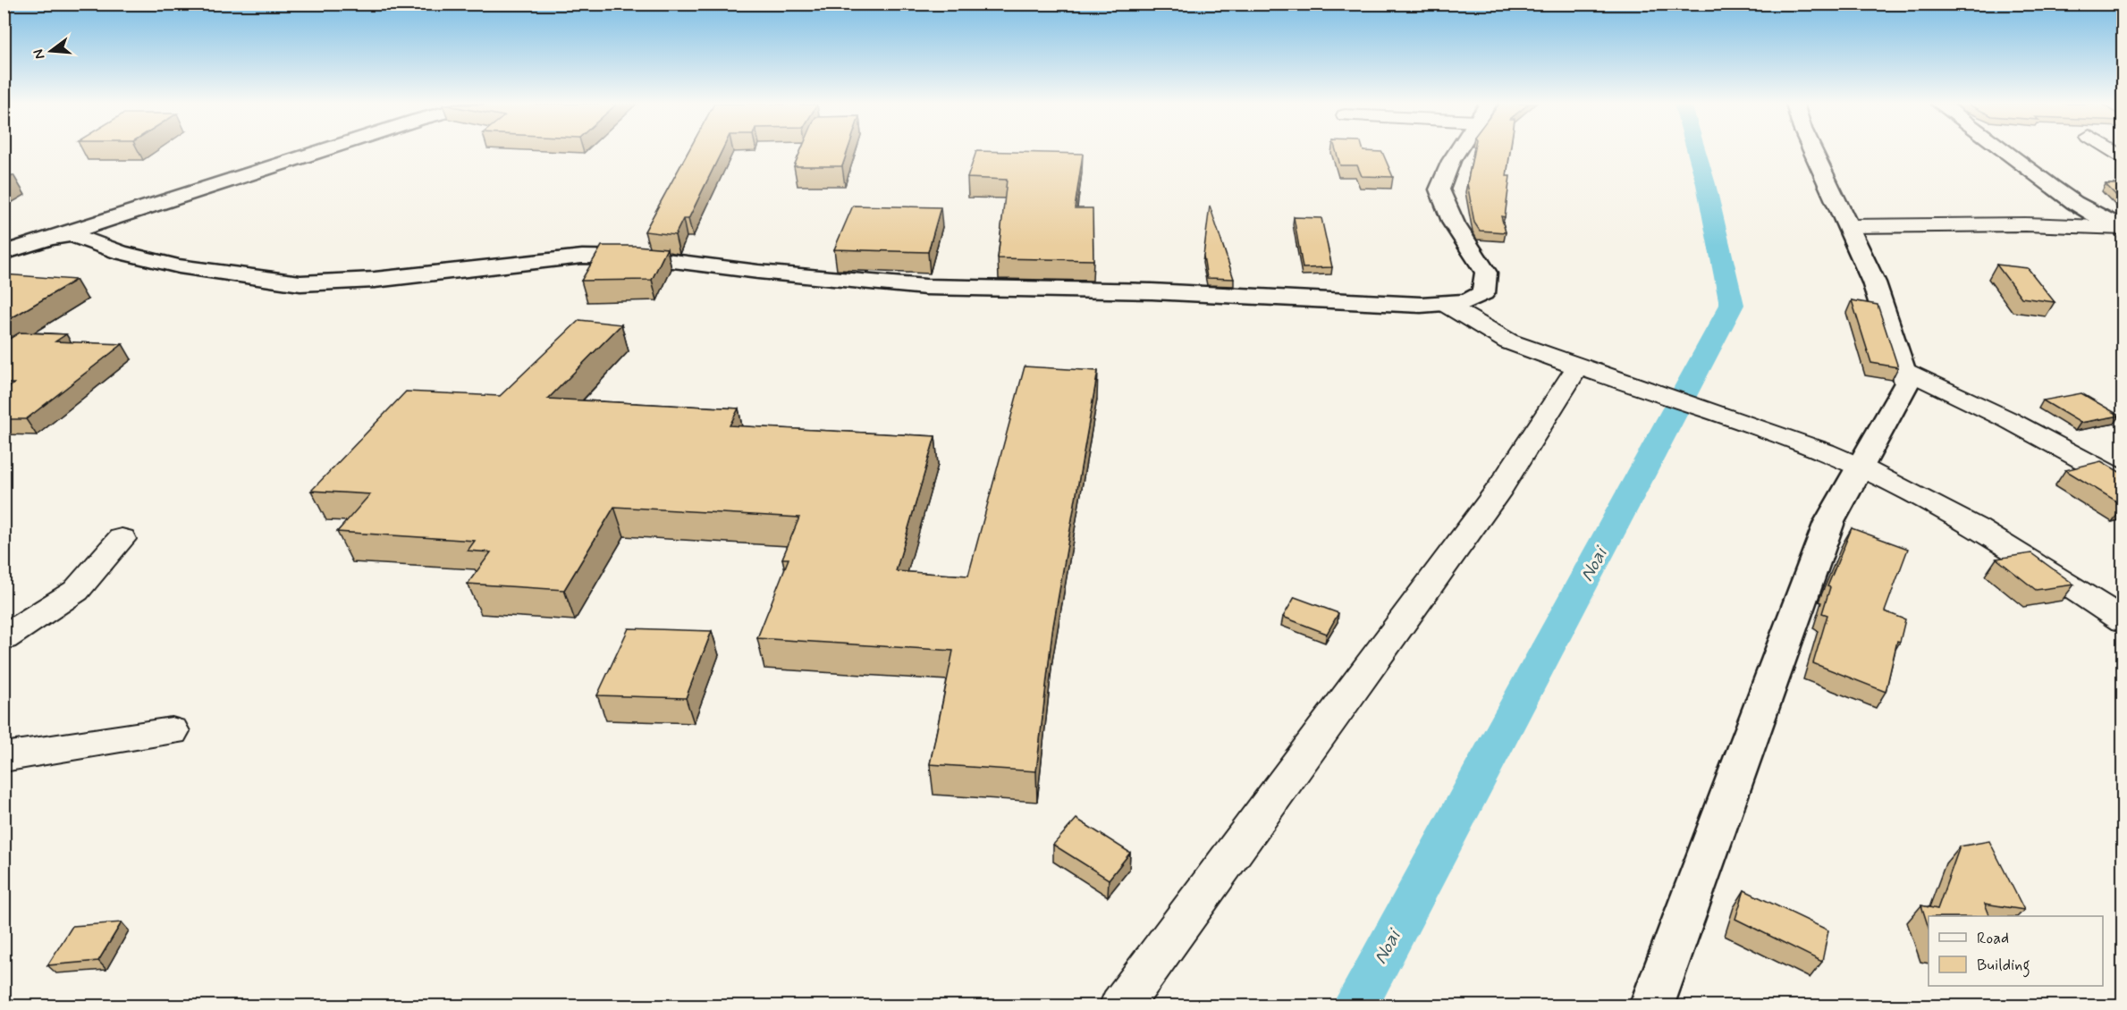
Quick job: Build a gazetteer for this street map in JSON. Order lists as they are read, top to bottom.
{
  "water": ["Noai"],
  "legend": ["Road", "Building"],
  "north": "left"
}
